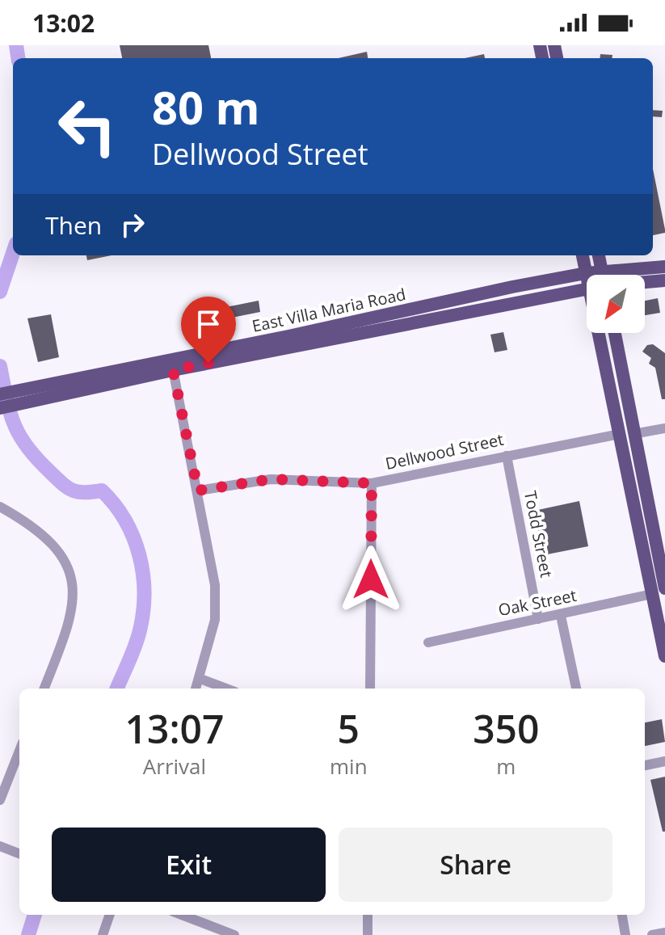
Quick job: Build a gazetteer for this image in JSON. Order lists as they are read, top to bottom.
{
  "streets": {
    "main road": ["East Villa Maria Road"],
    "street": ["Dellwood Street", "Todd Street", "Oak Street"]
  },
  "crossings": [
    ["Dellwood Street", "Todd Street"],
    ["Todd Street", "Oak Street"]
  ],
  "north": "bottom left",
  "page": {
    "status": "13:02",
    "turn": ["80 m", "Dellwood Street"],
    "then": "Then",
    "eta": [
      "13:07",
      "Arrival",
      "5",
      "min",
      "350",
      "m"
    ],
    "buttons": ["Exit", "Share"]
  }
}
